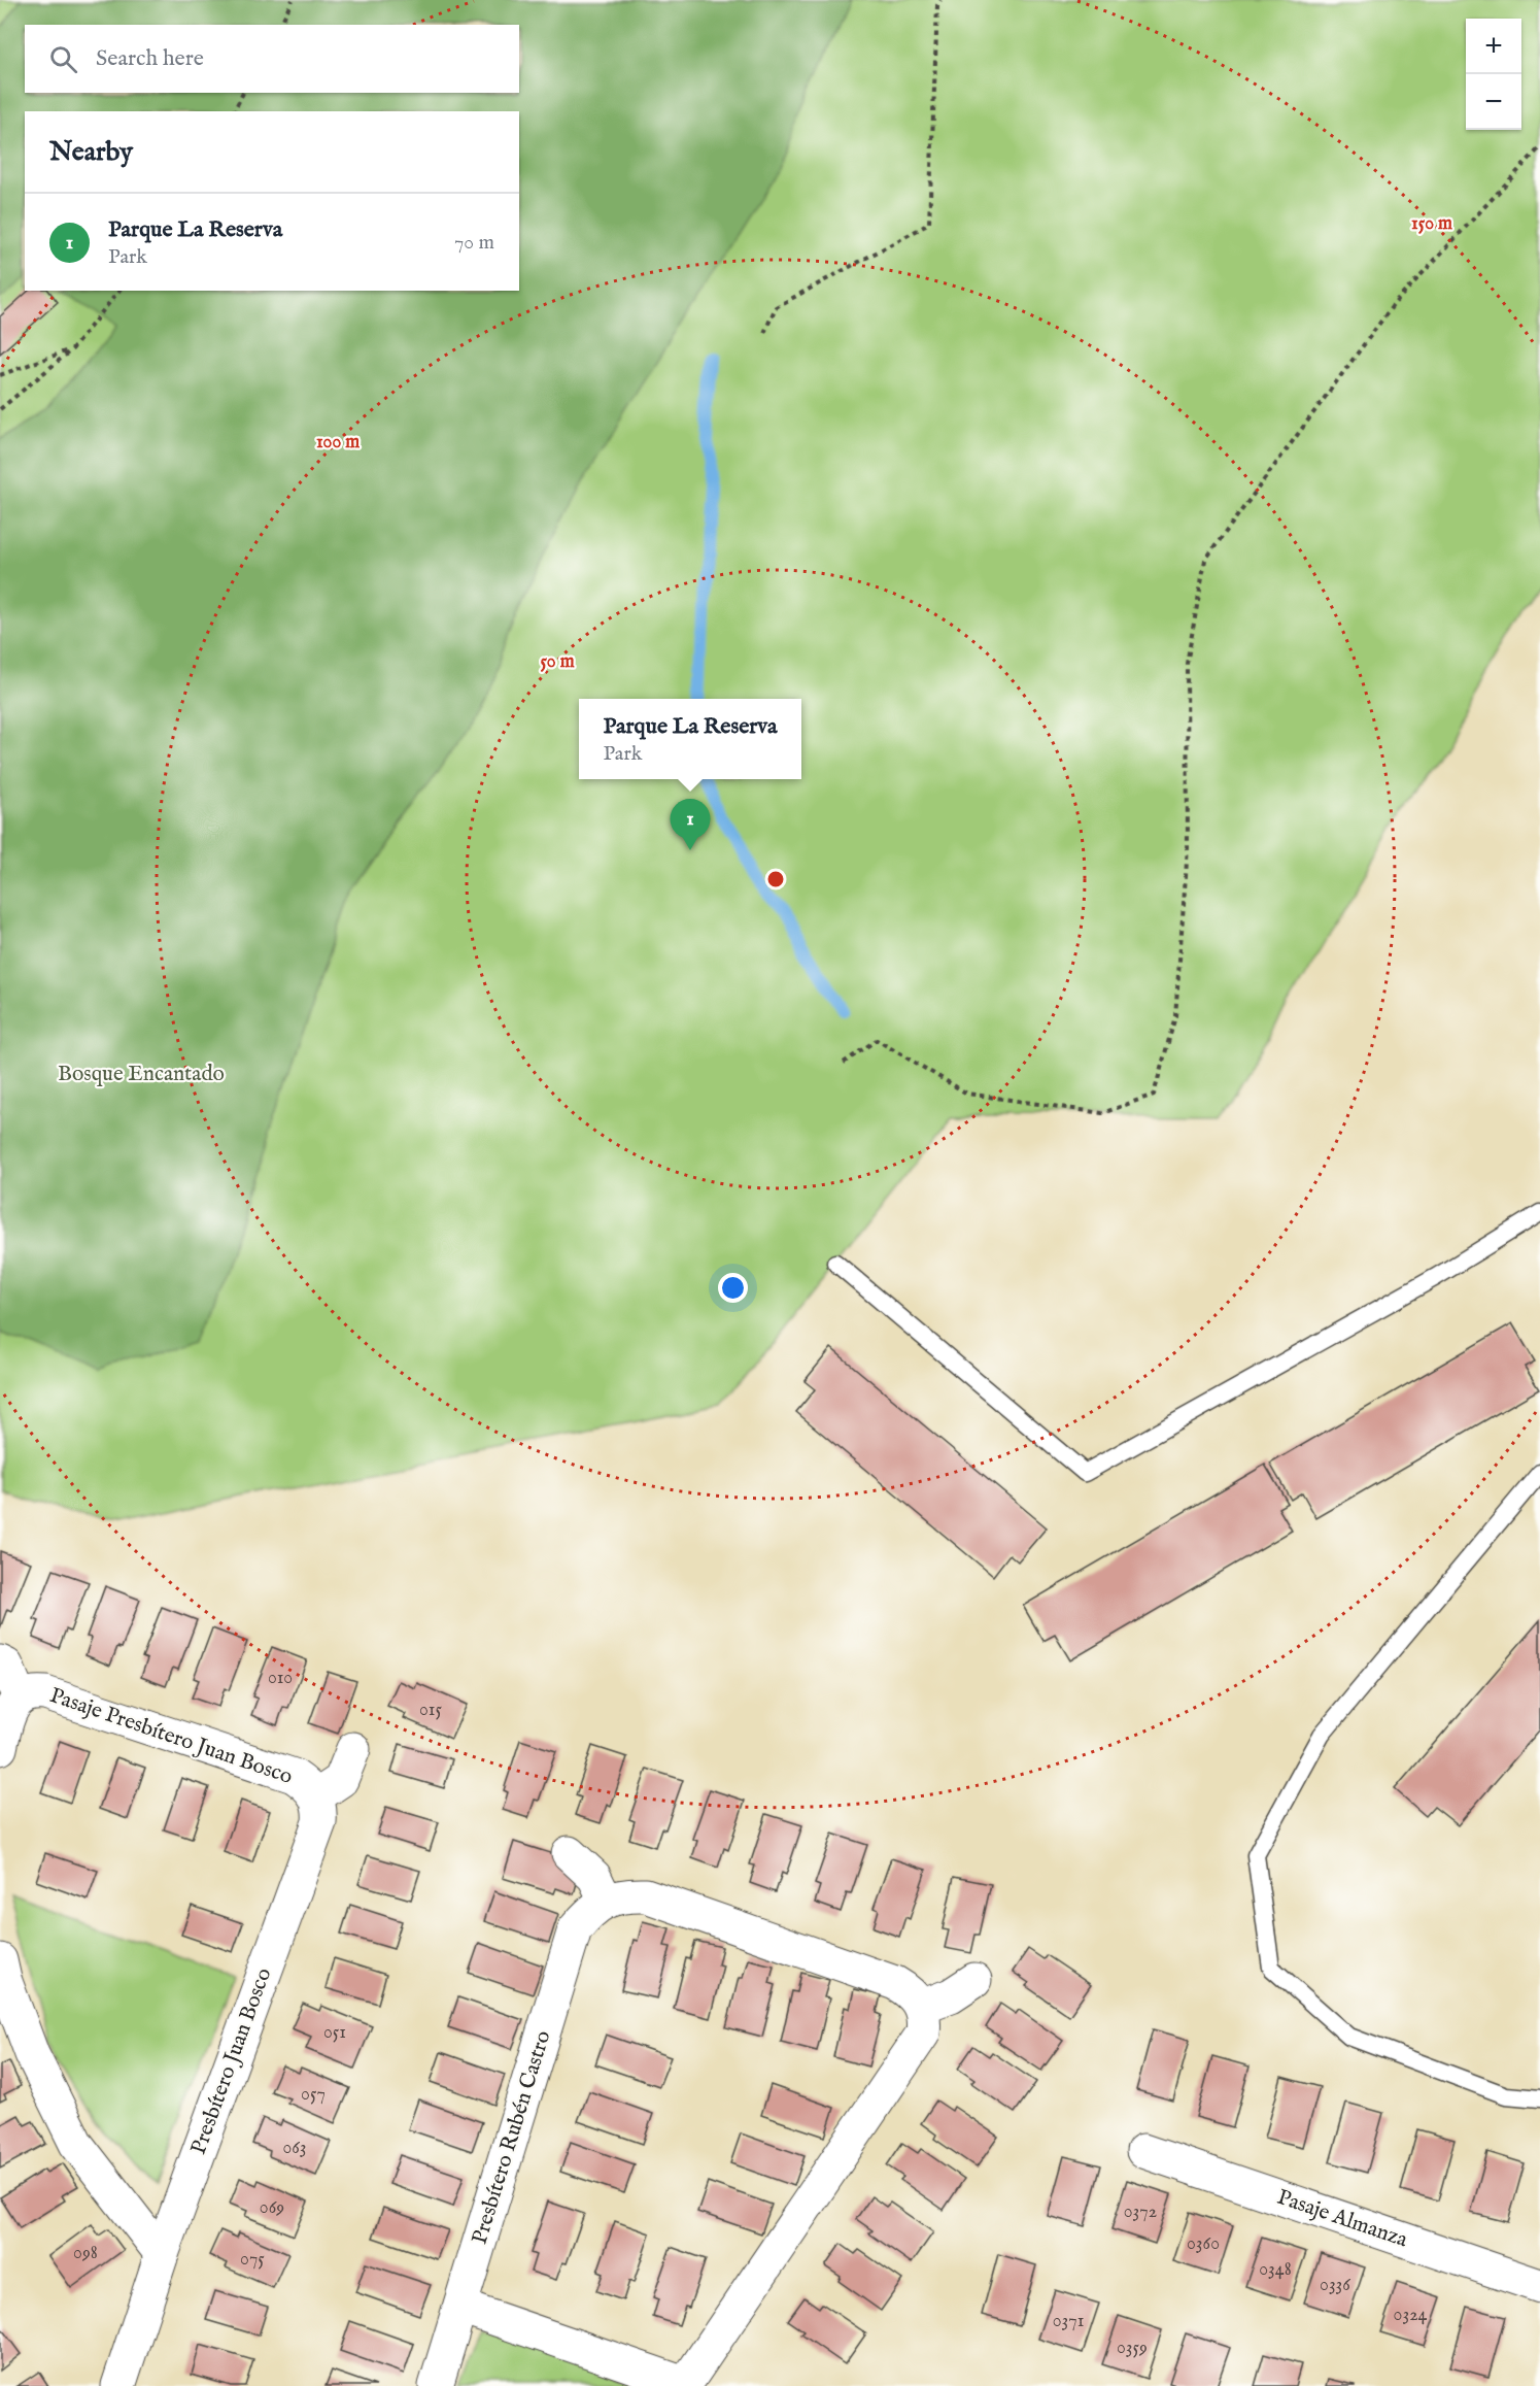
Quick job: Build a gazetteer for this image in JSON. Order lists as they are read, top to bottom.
{
  "streets": {
    "street": [
      "Pasaje Presbítero Juan Bosco",
      "Presbítero Juan Bosco",
      "Presbítero Rubén Castro",
      "Pasaje Almanza"
    ]
  },
  "crossings": [
    ["Pasaje Presbítero Juan Bosco", "Presbítero Juan Bosco"]
  ],
  "parks": ["Bosque Encantado"],
  "house_numbers": [
    "010",
    "015",
    "051",
    "057",
    "063",
    "069",
    "0372",
    "0360",
    "098",
    "075",
    "0348",
    "0336",
    "0324",
    "0371",
    "0359"
  ],
  "page": {
    "map_buttons": ["+", "−"],
    "search": "Search here",
    "heading": "Nearby",
    "list": [
      {
        "mark": "1",
        "name": "Parque La Reserva",
        "note": "Park",
        "value": "70 m"
      }
    ],
    "popup": ["Parque La Reserva", "Park"],
    "pins": "1"
  },
  "rings": ["150 m", "100 m", "50 m"]
}
